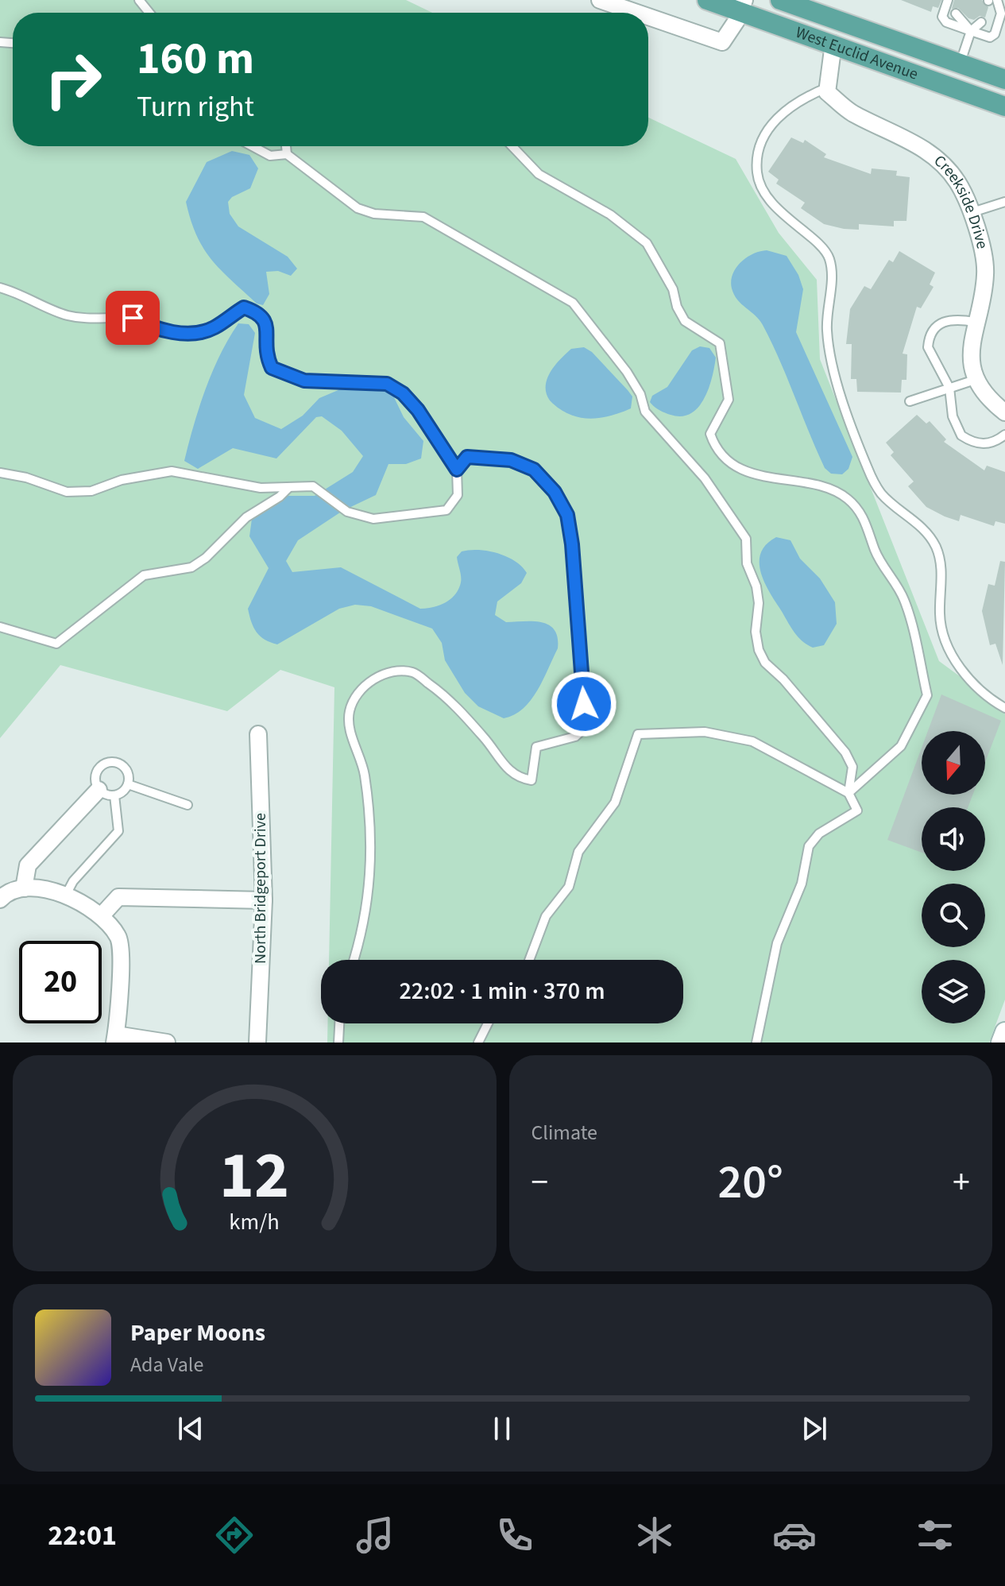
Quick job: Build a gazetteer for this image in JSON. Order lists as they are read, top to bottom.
{
  "streets": {
    "main road": ["West Euclid Avenue"],
    "street": ["Creekside Drive", "North Bridgeport Drive"]
  },
  "north": "bottom",
  "page": {
    "turn": ["160 m", "Turn right"],
    "limit": "20",
    "trip": "22:02 · 1 min · 370 m",
    "tile": "Climate",
    "heat": ["−", "20°", "+"],
    "song": ["Paper Moons", "Ada Vale"],
    "tabs": "22:01",
    "gauge": ["12", "km/h"]
  }
}
